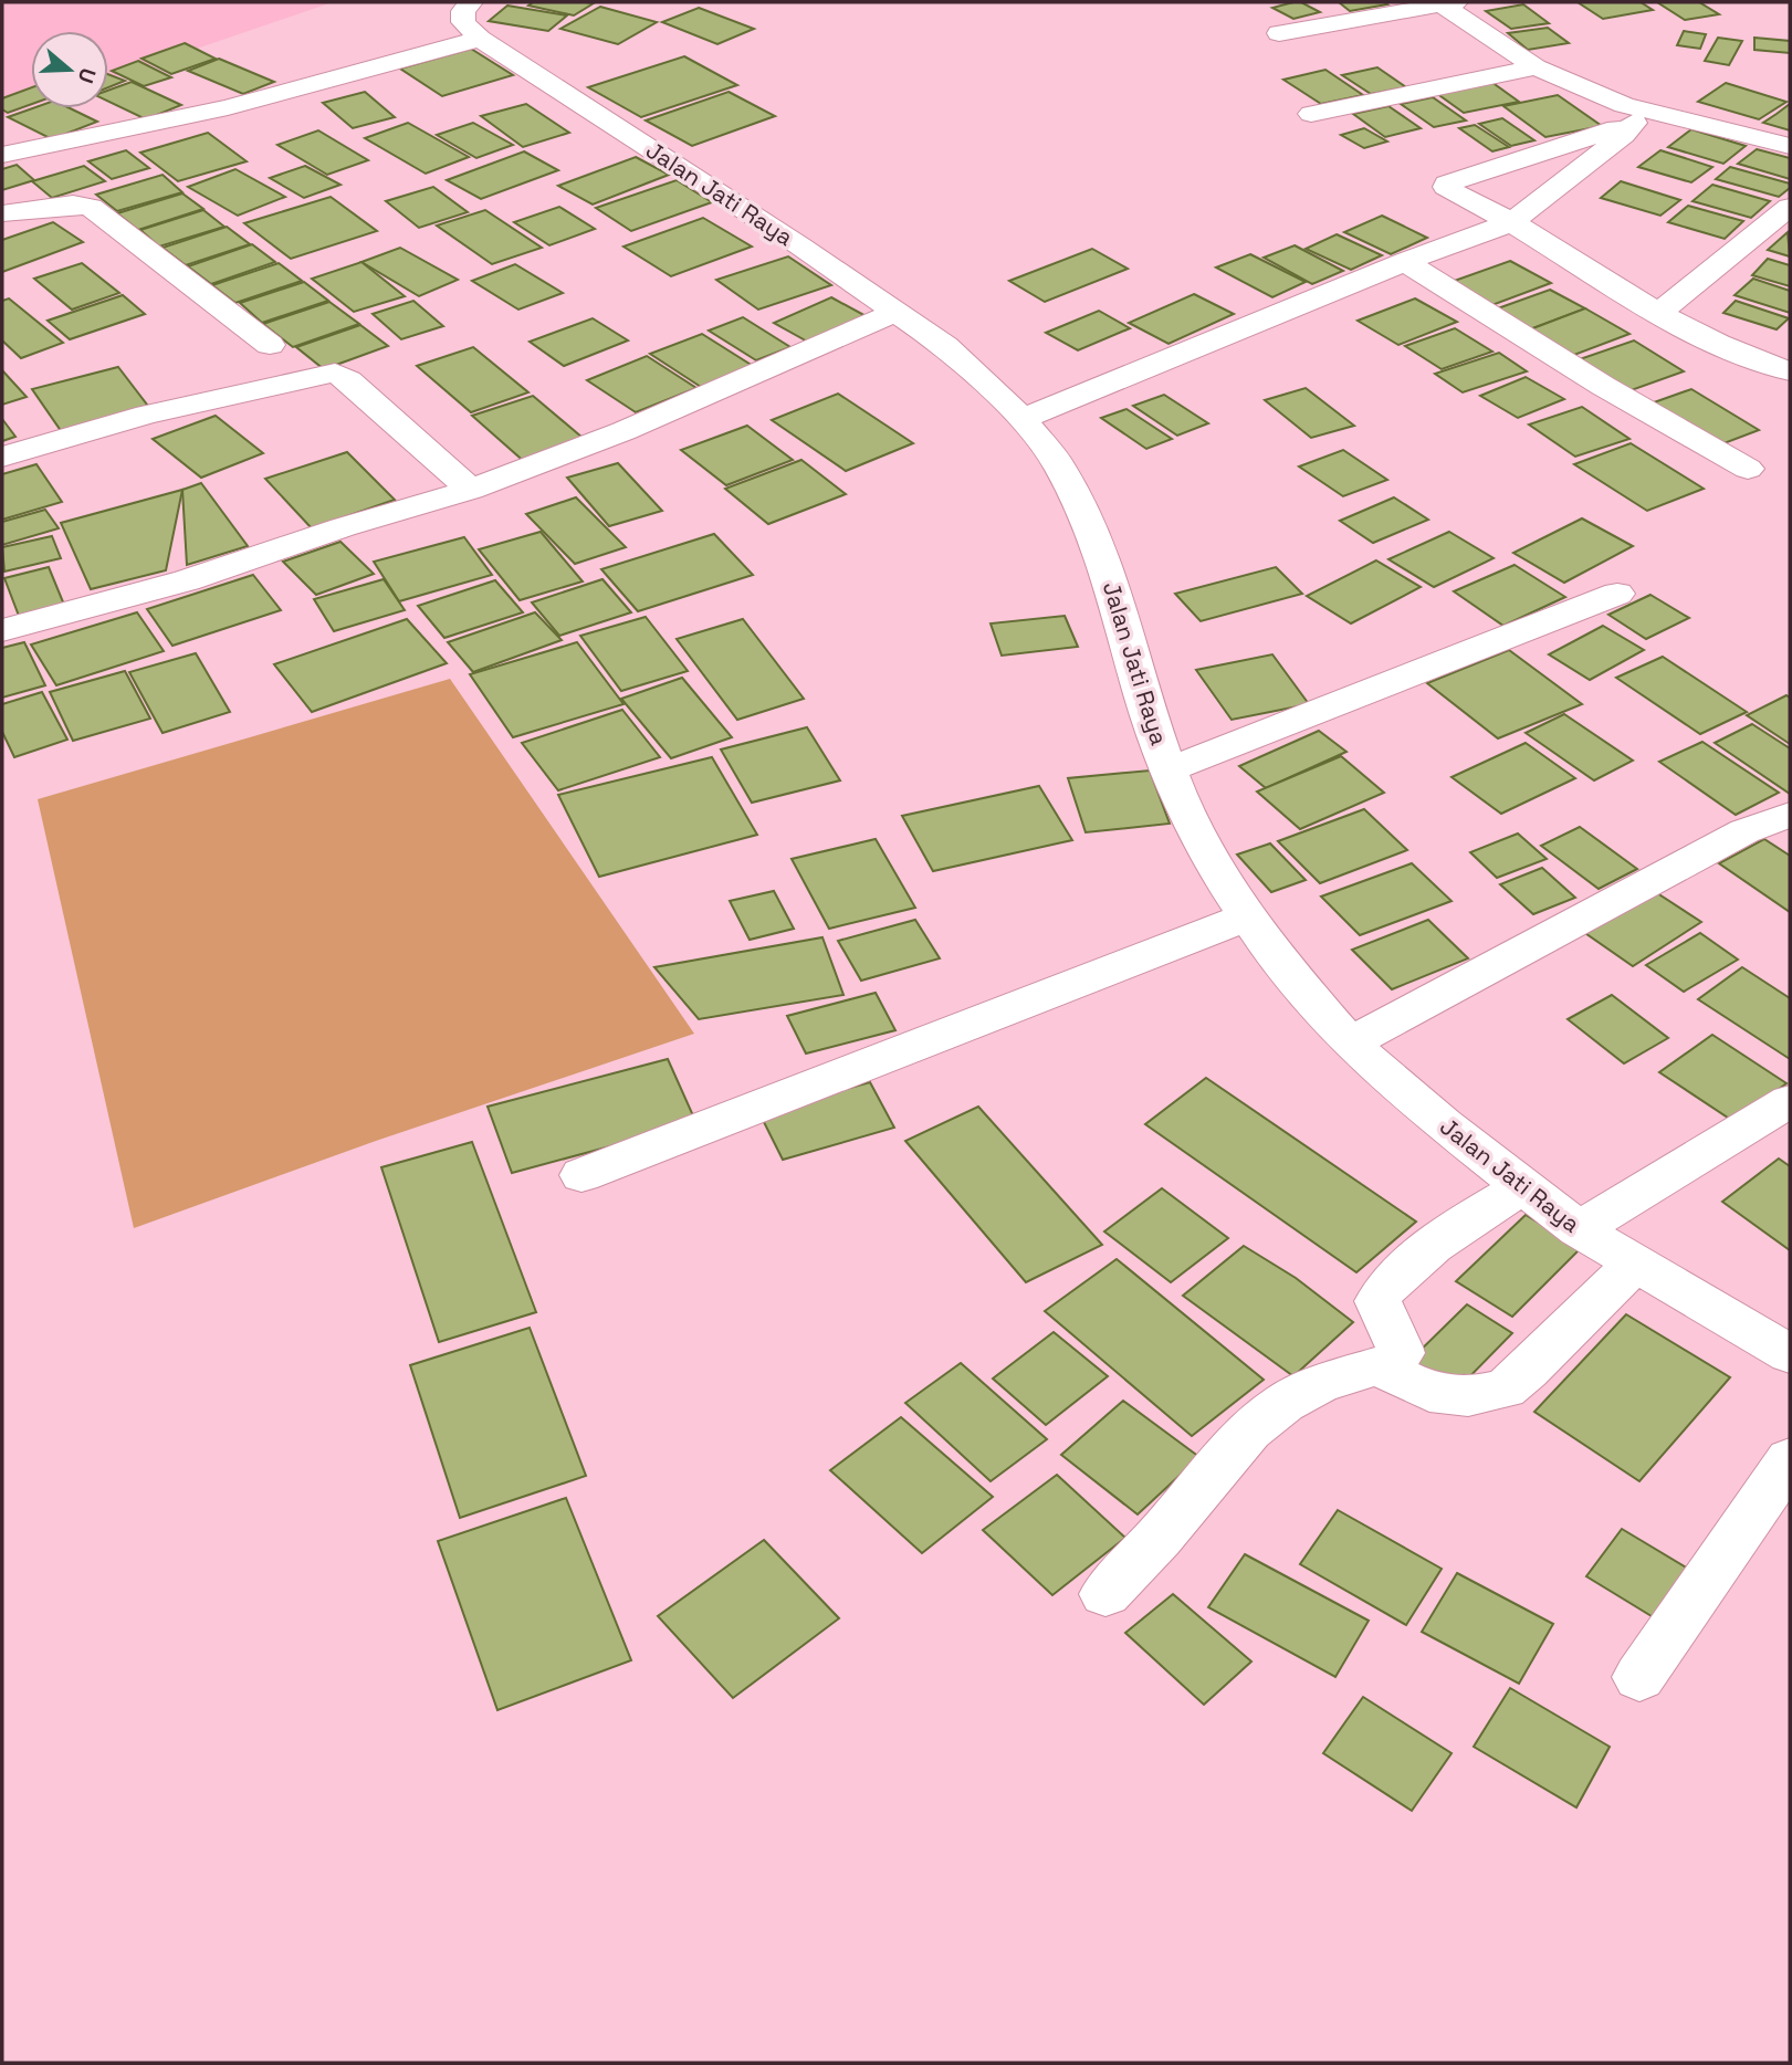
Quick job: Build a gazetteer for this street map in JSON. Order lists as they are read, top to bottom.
{
  "streets": {
    "street": ["Jalan Jati Raya"]
  },
  "north": "right"
}
